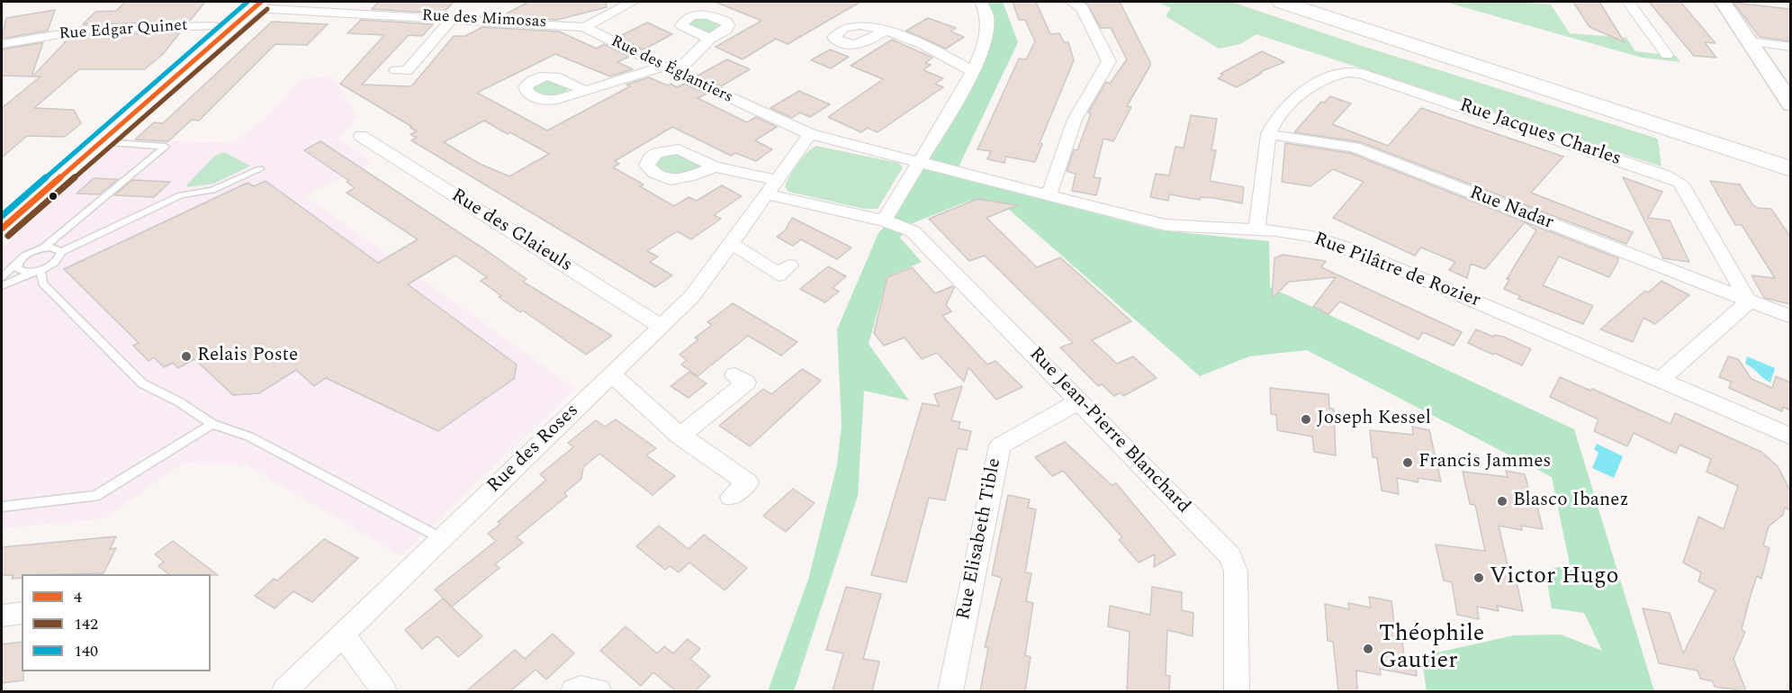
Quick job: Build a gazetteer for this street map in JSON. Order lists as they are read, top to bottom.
{
  "streets": {
    "street": [
      "Rue des Mimosas",
      "Rue Edgar Quinet",
      "Rue des Églantiers",
      "Rue Jacques Charles",
      "Rue Nadar",
      "Rue des Glaieuls",
      "Rue Pilâtre de Rozier",
      "Rue Jean-Pierre Blanchard",
      "Rue des Roses",
      "Rue Elisabeth Tible"
    ]
  },
  "crossings": [
    ["Rue des Mimosas", "Rue des Églantiers"],
    ["Rue des Églantiers", "Rue Pilâtre de Rozier"],
    ["Rue des Églantiers", "Rue des Roses"],
    ["Rue Jacques Charles", "Rue Nadar"],
    ["Rue Jacques Charles", "Rue Pilâtre de Rozier"],
    ["Rue des Glaieuls", "Rue des Roses"],
    ["Rue Jean-Pierre Blanchard", "Rue des Roses"],
    ["Rue Jean-Pierre Blanchard", "Rue Elisabeth Tible"]
  ],
  "places": [
    "Relais Poste",
    "Joseph Kessel",
    "Francis Jammes",
    "Blasco Ibanez",
    "Victor Hugo",
    "Théophile Gautier"
  ],
  "lines": ["transit line 4", "transit line 140", "transit line 142"],
  "legend": ["4", "142", "140"]
}
